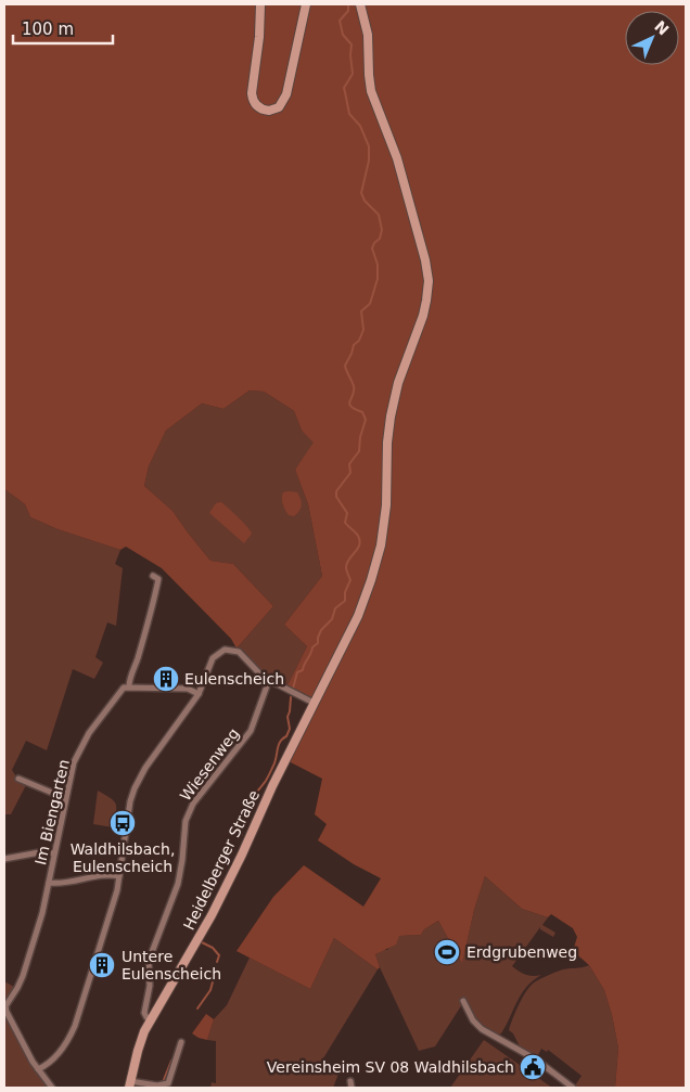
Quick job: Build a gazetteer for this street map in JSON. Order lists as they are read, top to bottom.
{
  "streets": {
    "street": ["Wiesenweg", "Im Biengarten", "Heidelberger Straße"]
  },
  "crossings": [
    ["Wiesenweg", "Heidelberger Straße"]
  ],
  "places": {
    "building": ["Eulenscheich", "Untere Eulenscheich"],
    "bus stop": ["Waldhilsbach, Eulenscheich"],
    "sports": ["Erdgrubenweg"],
    "public building": ["Vereinsheim SV 08 Waldhilsbach"]
  },
  "scale_bar": "100 m",
  "north": "top right"
}
